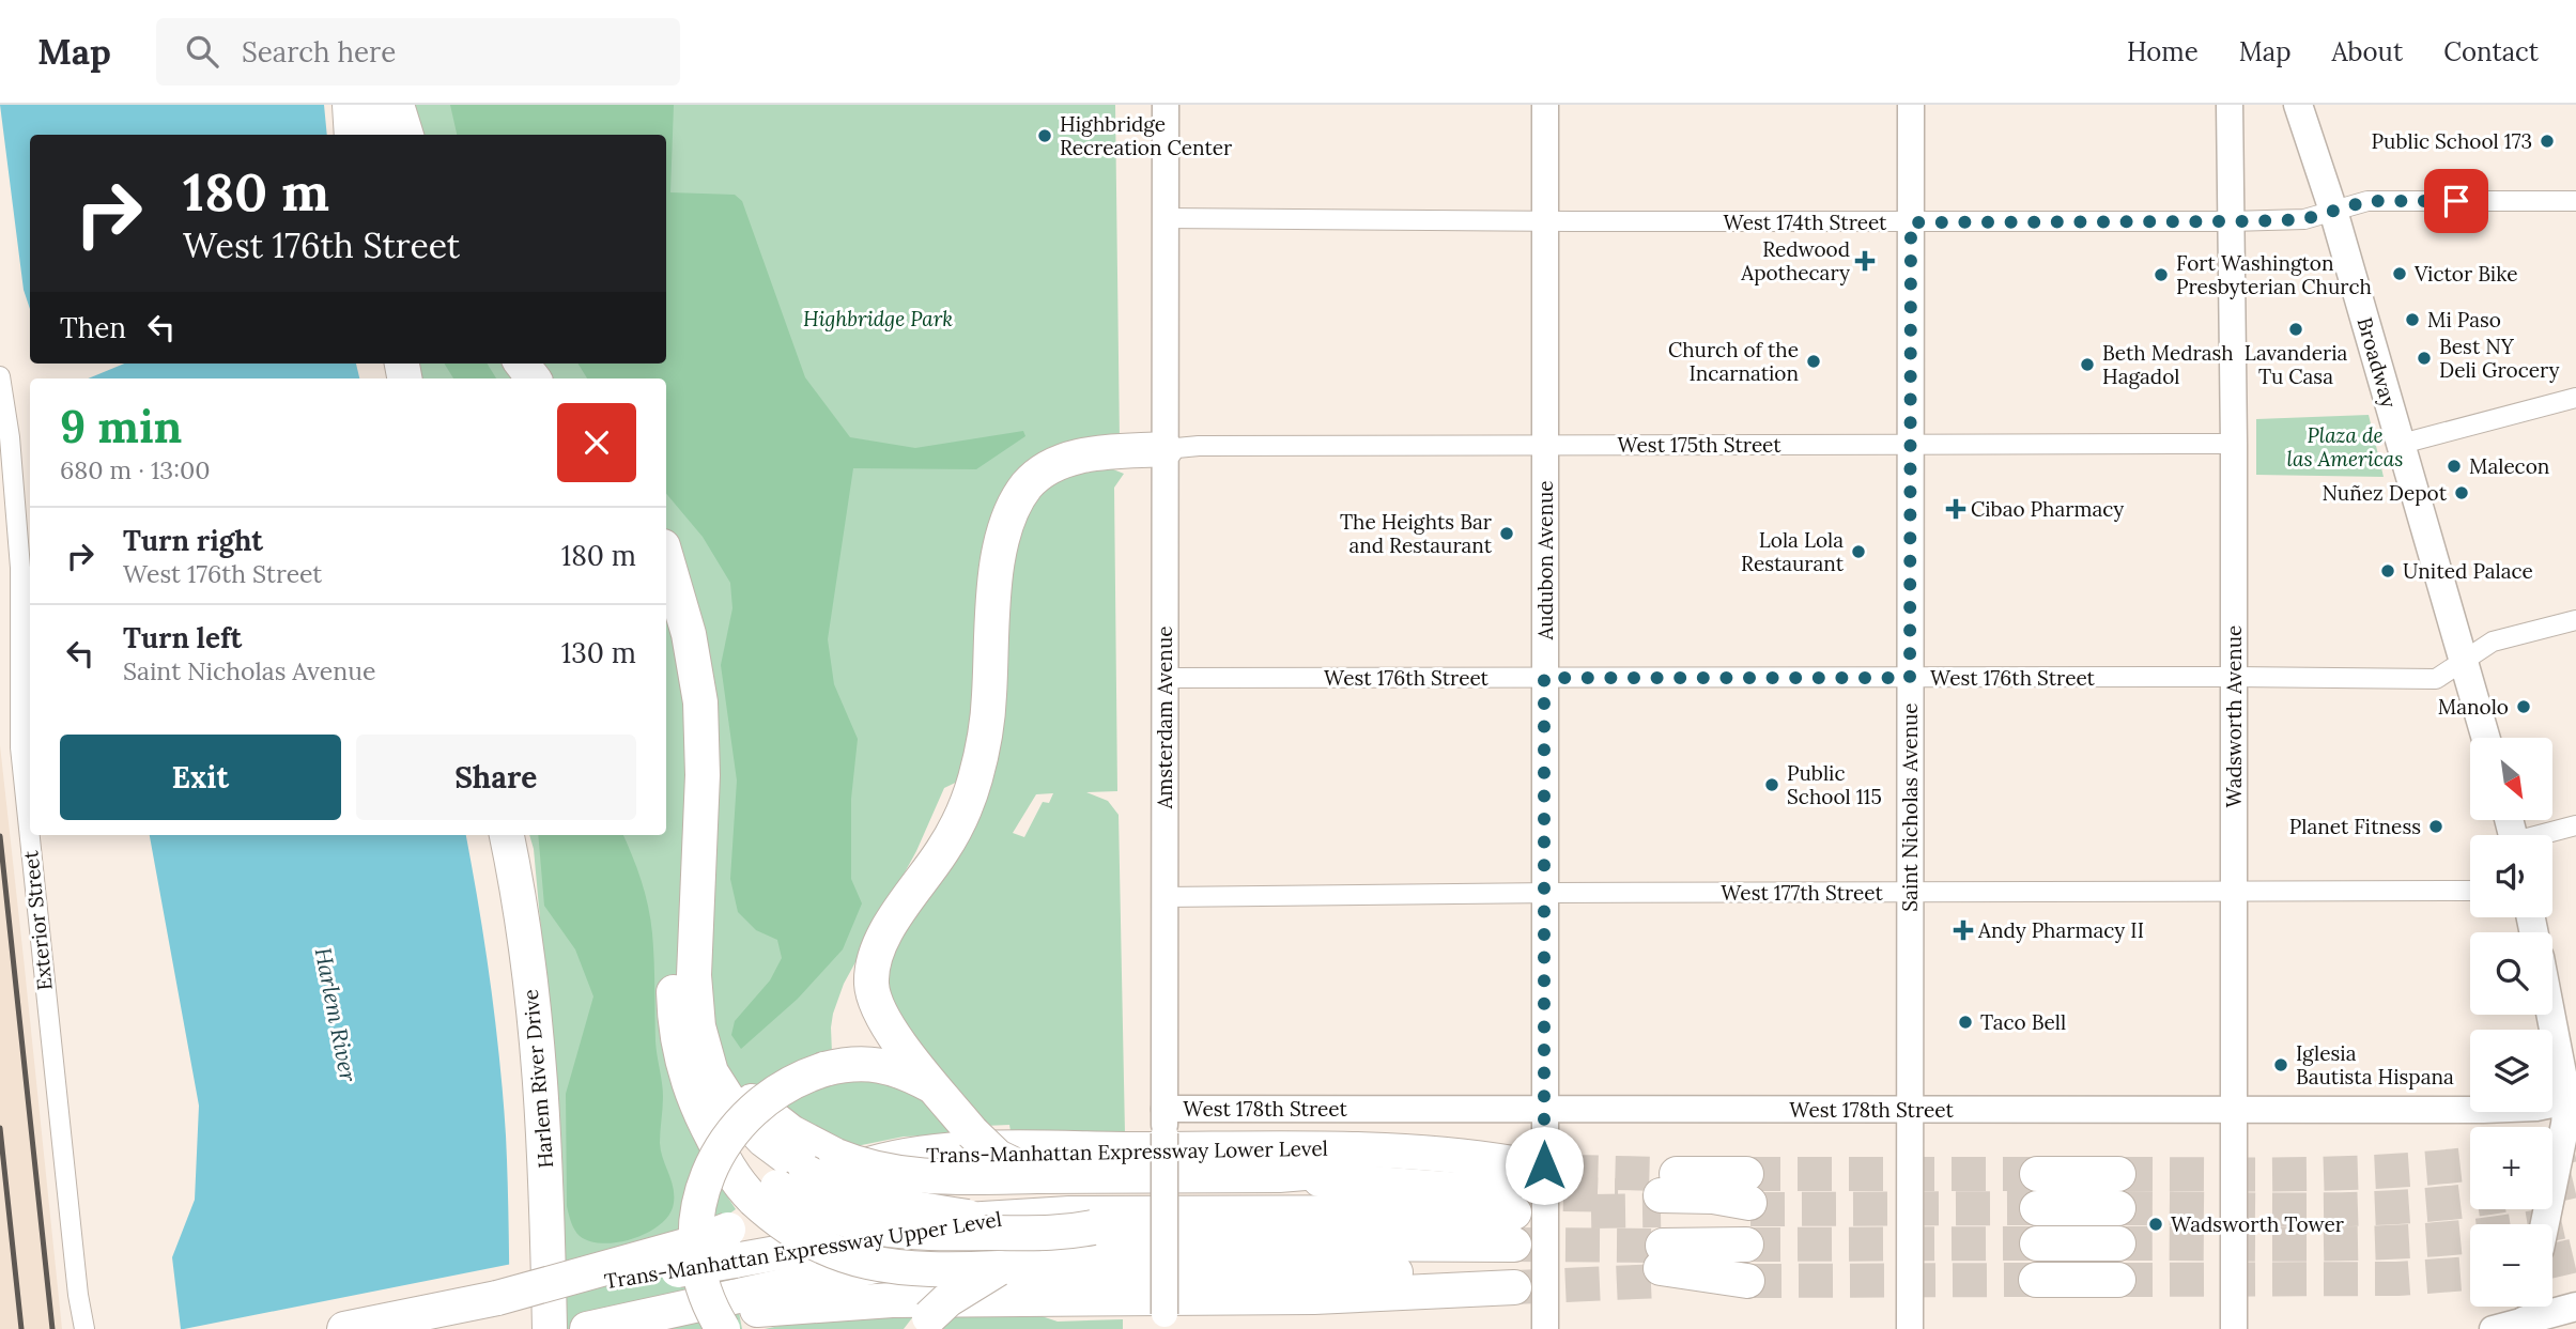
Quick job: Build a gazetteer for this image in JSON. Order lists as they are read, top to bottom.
{
  "streets": {
    "highway": ["Harlem River Drive", "Trans-Manhattan Expressway Lower Level", "Trans-Manhattan Expressway Upper Level"],
    "main road": [
      "Broadway",
      "Audubon Avenue",
      "Wadsworth Avenue",
      "Amsterdam Avenue",
      "Saint Nicholas Avenue",
      "West 178th Street"
    ],
    "street": [
      "West 174th Street",
      "West 175th Street",
      "West 176th Street",
      "West 177th Street",
      "Exterior Street"
    ]
  },
  "crossings": [
    ["West 174th Street", "Broadway"],
    ["West 174th Street", "Audubon Avenue"],
    ["West 174th Street", "Wadsworth Avenue"],
    ["West 174th Street", "Amsterdam Avenue"],
    ["West 174th Street", "Saint Nicholas Avenue"],
    ["Broadway", "West 176th Street"],
    ["West 175th Street", "Audubon Avenue"],
    ["West 175th Street", "Wadsworth Avenue"],
    ["West 175th Street", "Amsterdam Avenue"],
    ["West 175th Street", "Saint Nicholas Avenue"],
    ["Audubon Avenue", "West 176th Street"],
    ["Audubon Avenue", "West 177th Street"],
    ["Audubon Avenue", "West 178th Street"],
    ["West 176th Street", "Wadsworth Avenue"],
    ["West 176th Street", "Amsterdam Avenue"],
    ["West 176th Street", "Saint Nicholas Avenue"],
    ["Wadsworth Avenue", "West 177th Street"],
    ["Wadsworth Avenue", "West 178th Street"],
    ["Amsterdam Avenue", "West 177th Street"],
    ["Amsterdam Avenue", "West 178th Street"],
    ["Saint Nicholas Avenue", "West 177th Street"],
    ["Saint Nicholas Avenue", "West 178th Street"],
    ["Trans-Manhattan Expressway Lower Level", "Trans-Manhattan Expressway Upper Level"]
  ],
  "water": ["Harlem River"],
  "parks": ["Highbridge Park", "Plaza de las Americas"],
  "places": {
    "other": [
      "Highbridge Recreation Center",
      "Public School 173",
      "Victor Bike",
      "Fort Washington Presbyterian Church",
      "Mi Paso",
      "Lavanderia Tu Casa",
      "Best NY Deli Grocery",
      "Church of the Incarnation",
      "Beth Medrash Hagadol",
      "Malecon",
      "Nuñez Depot",
      "The Heights Bar and Restaurant",
      "Lola Lola Restaurant",
      "United Palace",
      "Manolo",
      "Public School 115",
      "Planet Fitness",
      "Taco Bell",
      "Iglesia Bautista Hispana",
      "Wadsworth Tower"
    ],
    "health": ["Redwood Apothecary", "Cibao Pharmacy", "Andy Pharmacy II"]
  },
  "north": "bottom right",
  "page": {
    "header": "Map",
    "search": "Search here",
    "nav": [
      "Home",
      "Map",
      "About",
      "Contact"
    ],
    "turn": ["180 m", "West 176th Street"],
    "then": "Then",
    "heading": ["9 min", "680 m · 13:00"],
    "list": [
      {
        "name": "Turn right",
        "note": "West 176th Street",
        "value": "180 m"
      },
      {
        "name": "Turn left",
        "note": "Saint Nicholas Avenue",
        "value": "130 m"
      }
    ],
    "buttons": ["Exit", "Share"],
    "map_buttons": ["+", "−"]
  }
}
